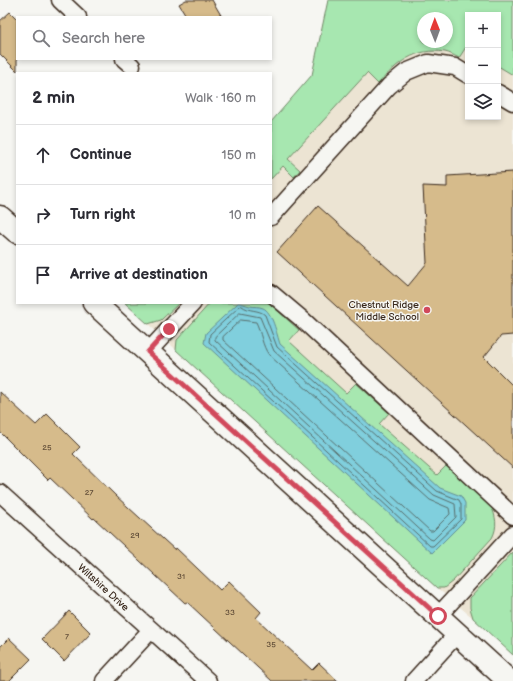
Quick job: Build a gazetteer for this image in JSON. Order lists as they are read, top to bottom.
{
  "streets": {
    "street": ["Wiltshire Drive"]
  },
  "places": ["Chestnut Ridge Middle School"],
  "house_numbers": [
    "25",
    "27",
    "29",
    "31",
    "33",
    "7",
    "35"
  ],
  "north": "top",
  "page": {
    "map_buttons": ["+", "−"],
    "search": "Search here",
    "heading": ["2 min", "Walk · 160 m"],
    "list": [
      ["Continue", "150 m"],
      ["Turn right", "10 m"],
      "Arrive at destination"
    ]
  }
}
